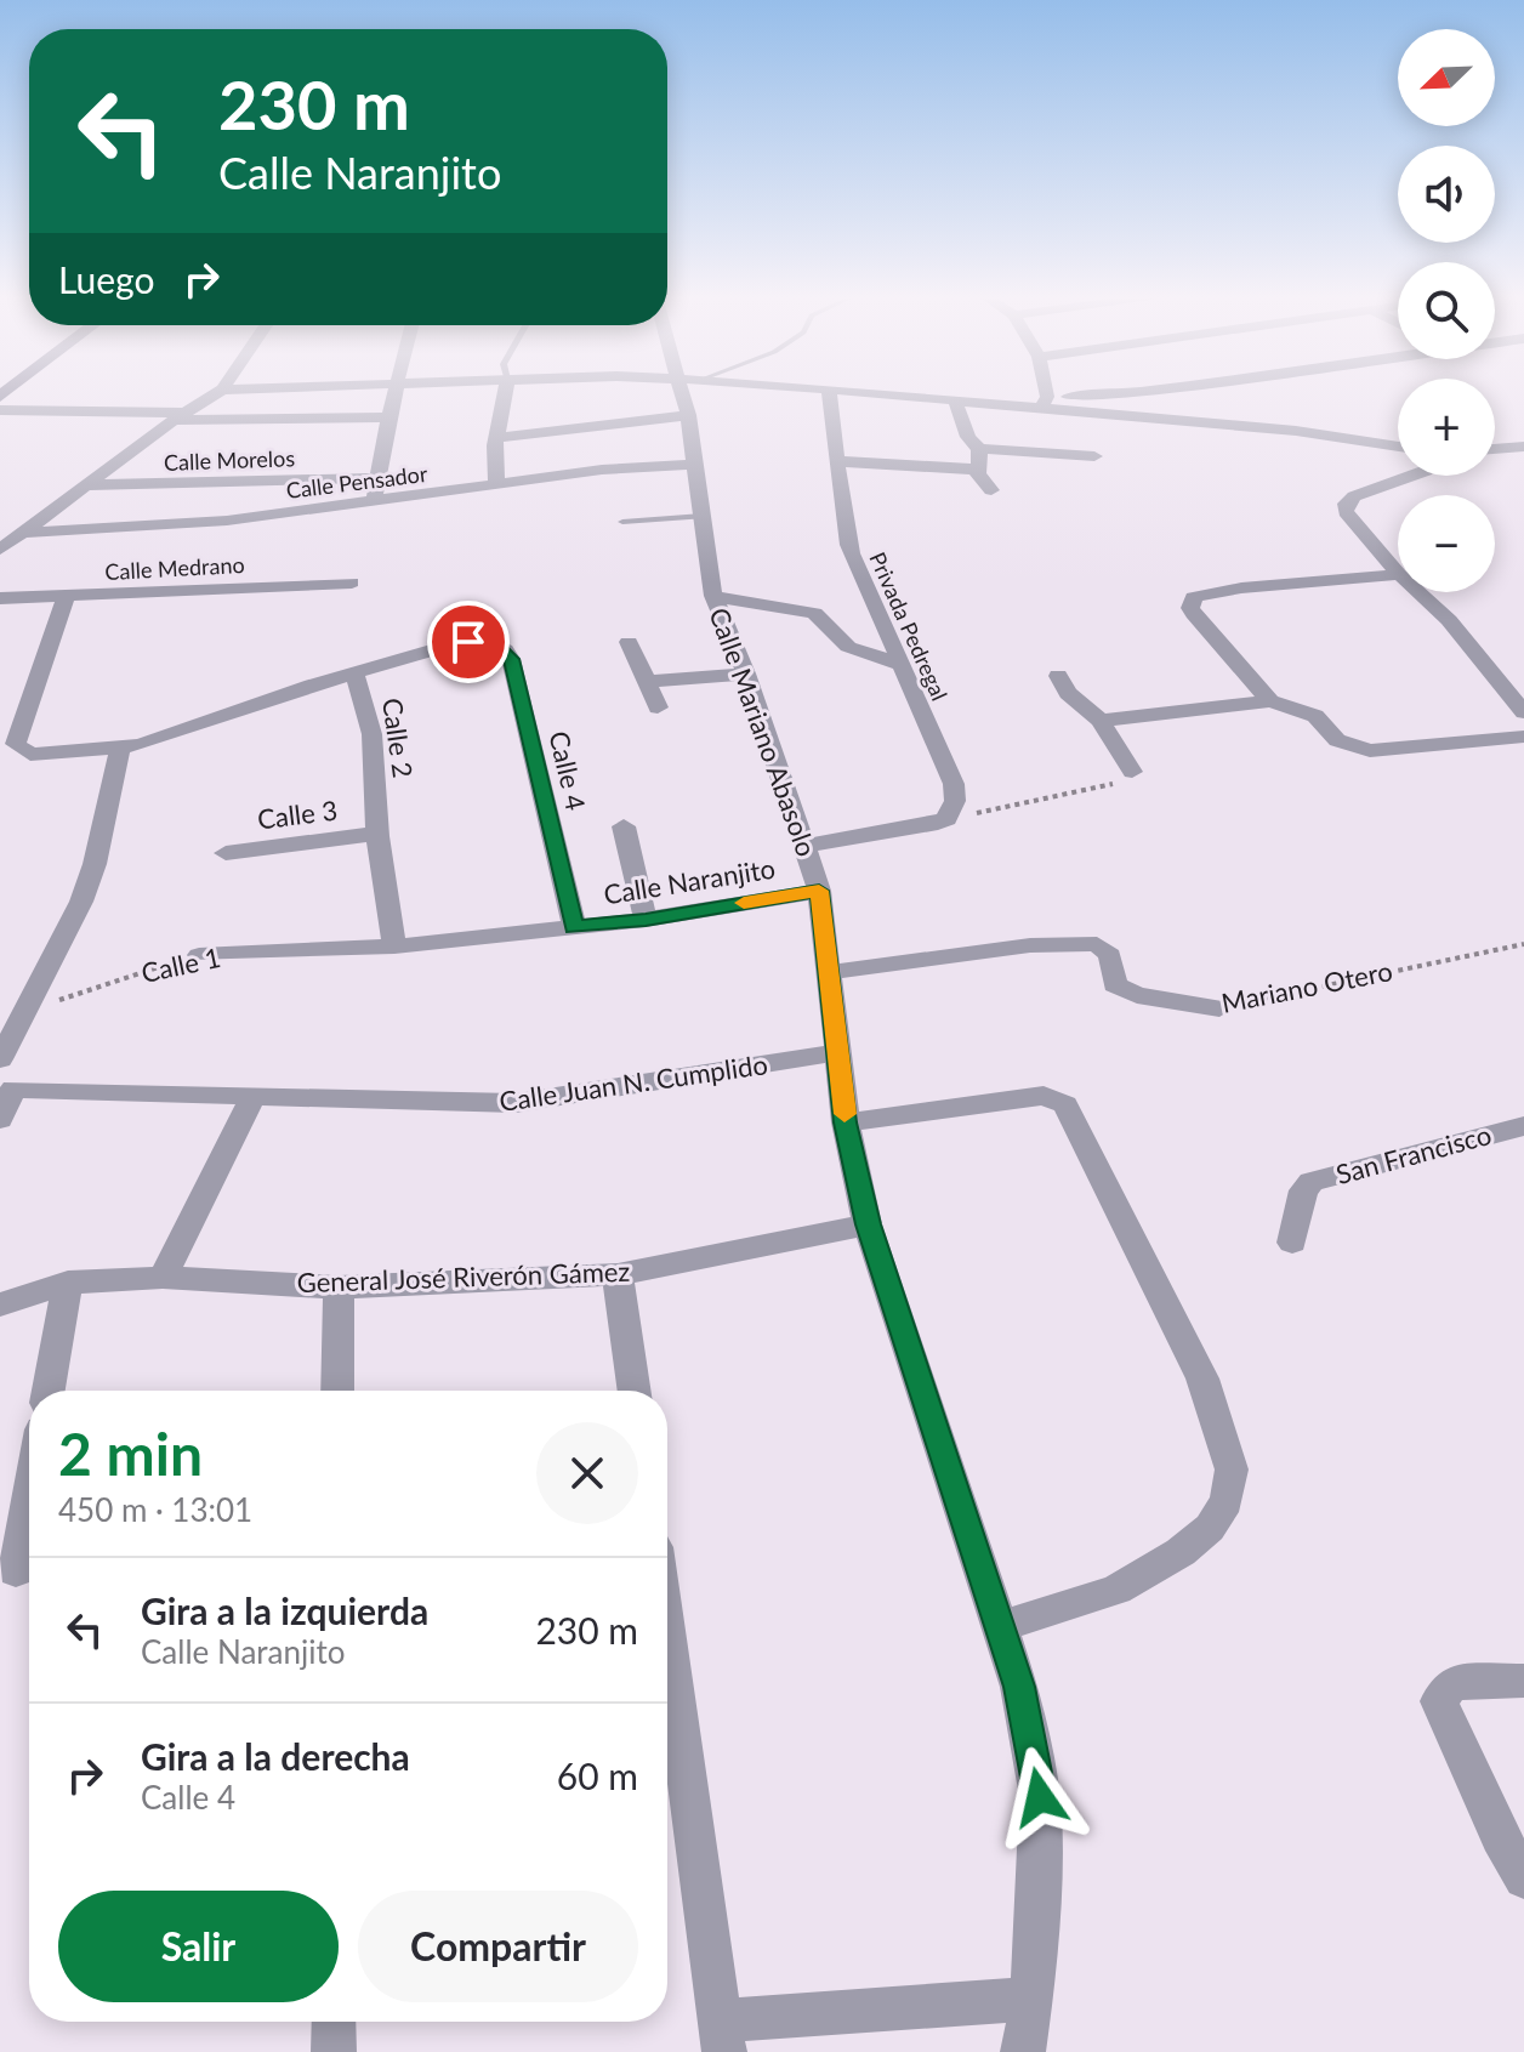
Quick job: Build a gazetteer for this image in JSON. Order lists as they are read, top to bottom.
{
  "streets": {
    "street": [
      "Calle Morelos",
      "Calle Pensador",
      "Calle Medrano",
      "Privada Pedregal",
      "Calle Mariano Abasolo",
      "Calle 2",
      "Calle 4",
      "Calle 3",
      "Calle Naranjito",
      "Calle 1",
      "Mariano Otero",
      "Calle Juan N. Cumplido",
      "San Francisco",
      "General José Riverón Gámez"
    ]
  },
  "crossings": [
    ["Calle Pensador", "Calle Mariano Abasolo"],
    ["Calle Mariano Abasolo", "Calle Naranjito"],
    ["Calle Mariano Abasolo", "Mariano Otero"],
    ["Calle Mariano Abasolo", "Calle Juan N. Cumplido"],
    ["Calle Mariano Abasolo", "General José Riverón Gámez"],
    ["Calle 2", "Calle 4"],
    ["Calle 2", "Calle 3"],
    ["Calle 2", "Calle Naranjito"],
    ["Calle 2", "Calle 1"],
    ["Calle 4", "Calle Naranjito"],
    ["Calle Naranjito", "Calle 1"]
  ],
  "north": "bottom left",
  "page": {
    "map_buttons": ["+", "−"],
    "turn": ["230 m", "Calle Naranjito"],
    "then": "Luego",
    "heading": ["2 min", "450 m · 13:01"],
    "list": [
      {
        "name": "Gira a la izquierda",
        "note": "Calle Naranjito",
        "value": "230 m"
      },
      {
        "name": "Gira a la derecha",
        "note": "Calle 4",
        "value": "60 m"
      }
    ],
    "buttons": ["Salir", "Compartir"]
  }
}
